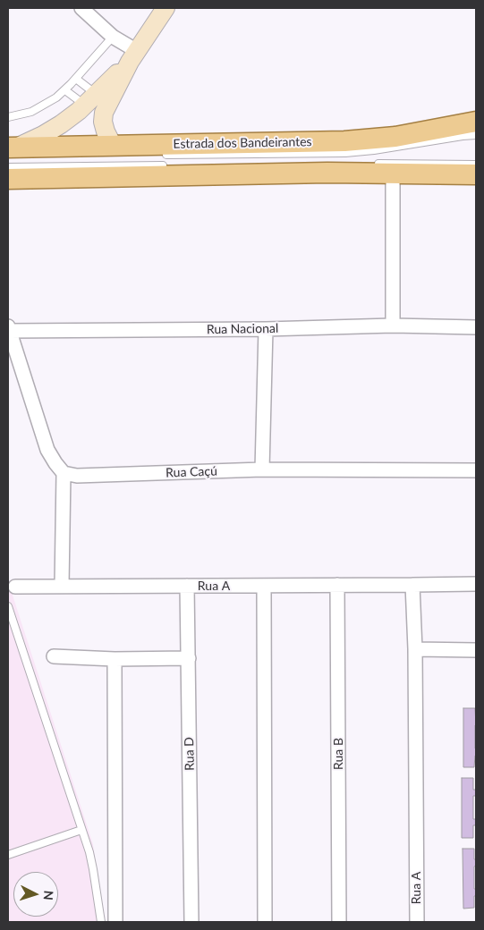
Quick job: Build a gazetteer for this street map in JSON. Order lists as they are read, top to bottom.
{
  "streets": {
    "main road": ["Estrada dos Bandeirantes"],
    "street": [
      "Rua Nacional",
      "Rua Caçú",
      "Rua A",
      "Rua D",
      "Rua B"
    ]
  },
  "crossings": [
    ["Rua A", "Rua D"],
    ["Rua A", "Rua B"]
  ],
  "north": "right"
}
